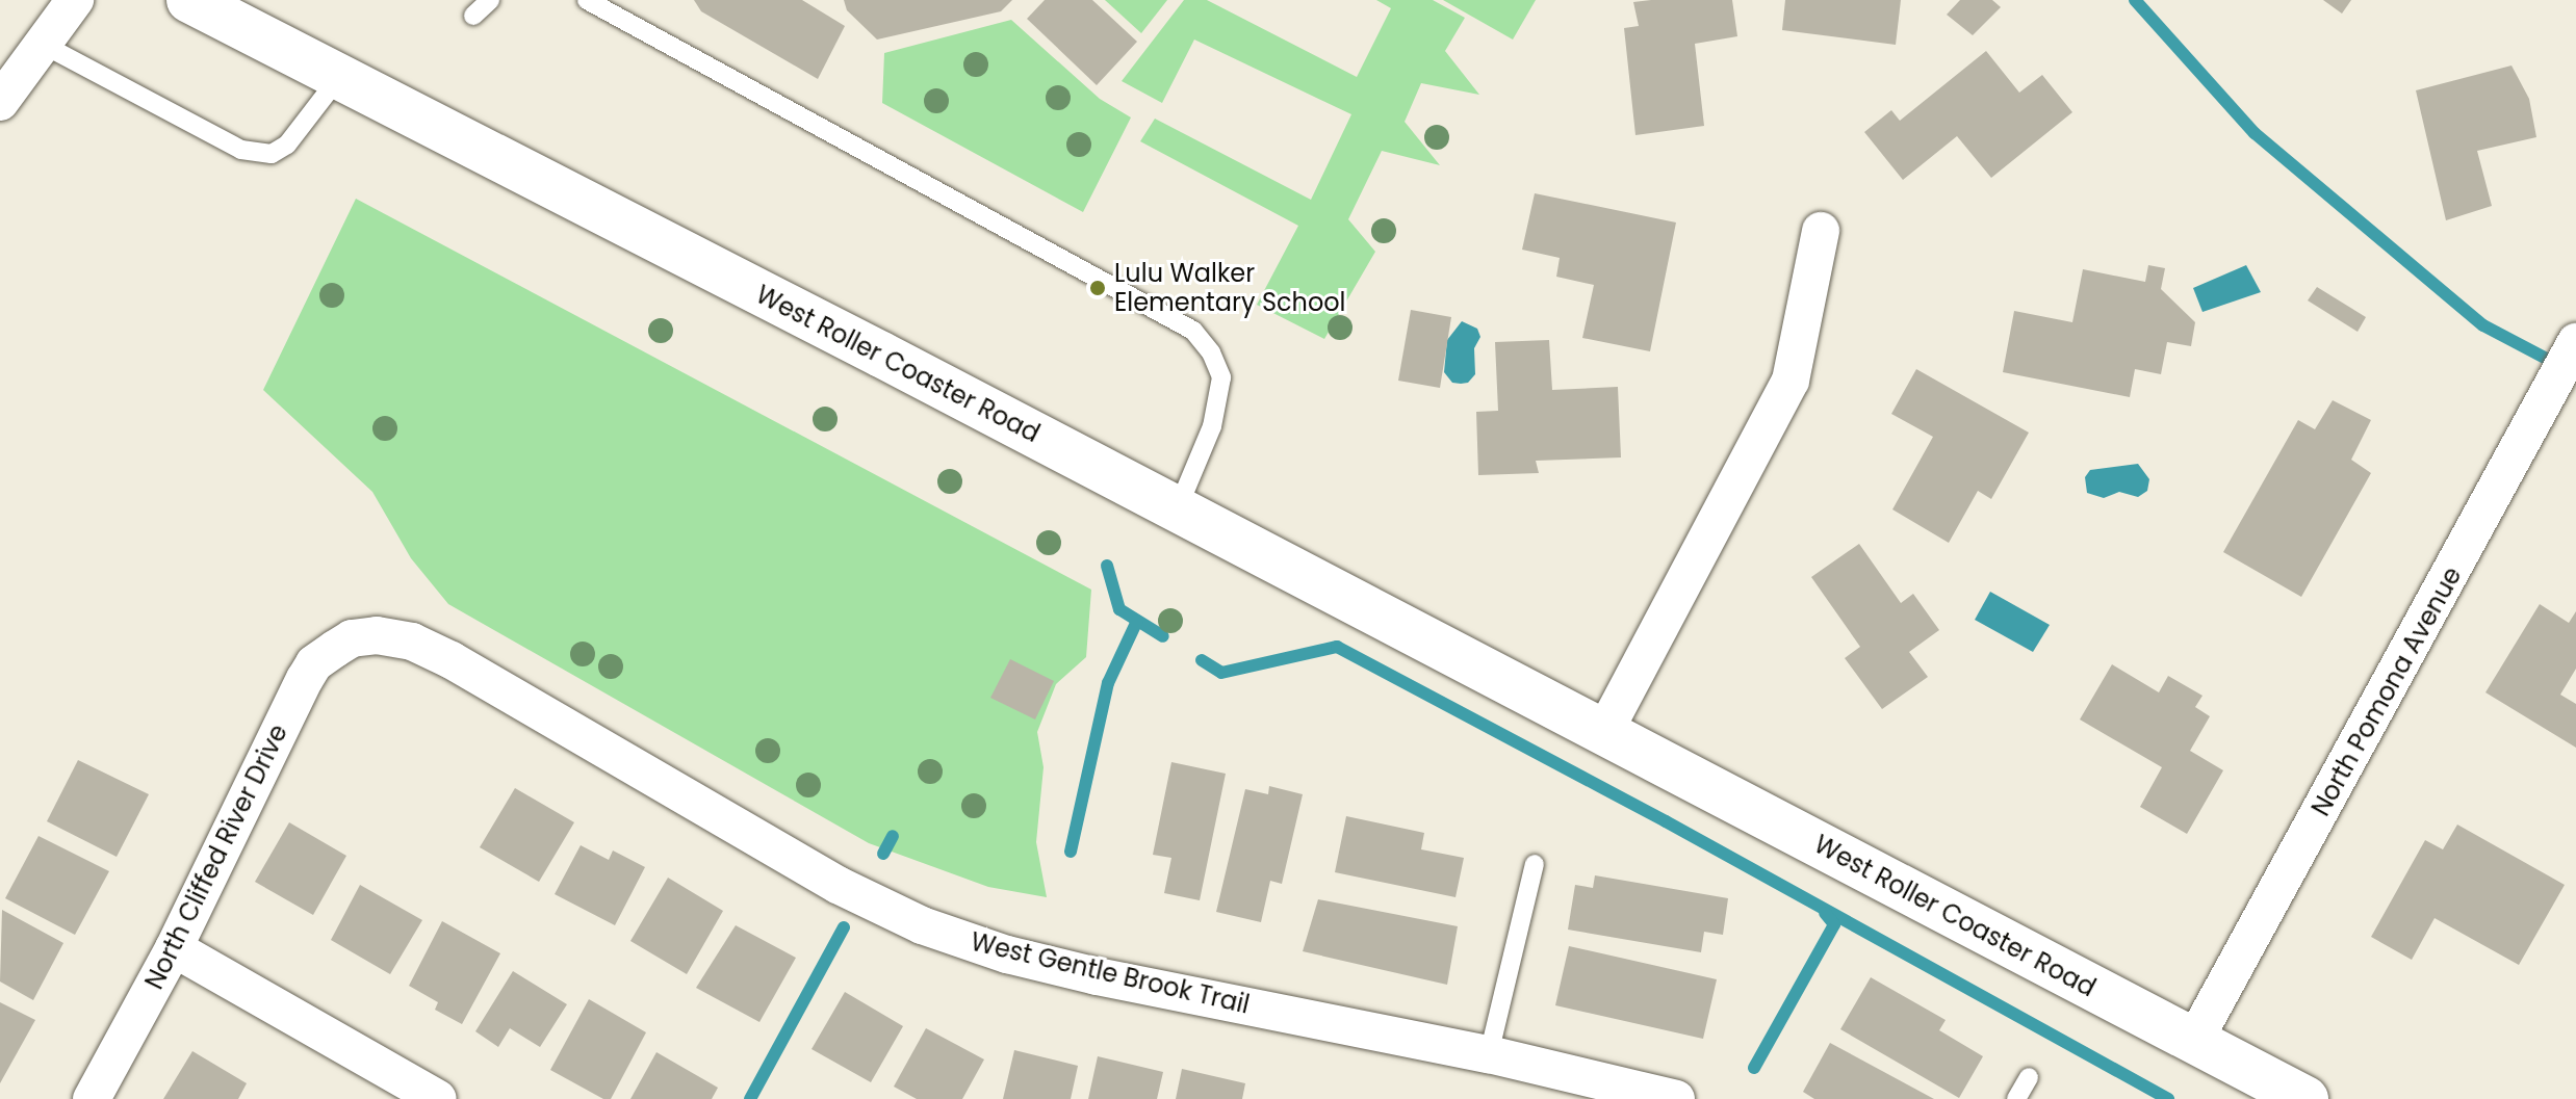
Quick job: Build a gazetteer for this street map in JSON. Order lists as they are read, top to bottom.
{
  "streets": {
    "street": [
      "West Roller Coaster Road",
      "North Pomona Avenue",
      "North Cliffed River Drive",
      "West Gentle Brook Trail"
    ]
  },
  "crossings": [
    ["West Roller Coaster Road", "North Pomona Avenue"],
    ["North Cliffed River Drive", "West Gentle Brook Trail"]
  ],
  "places": ["Lulu Walker Elementary School"]
}
